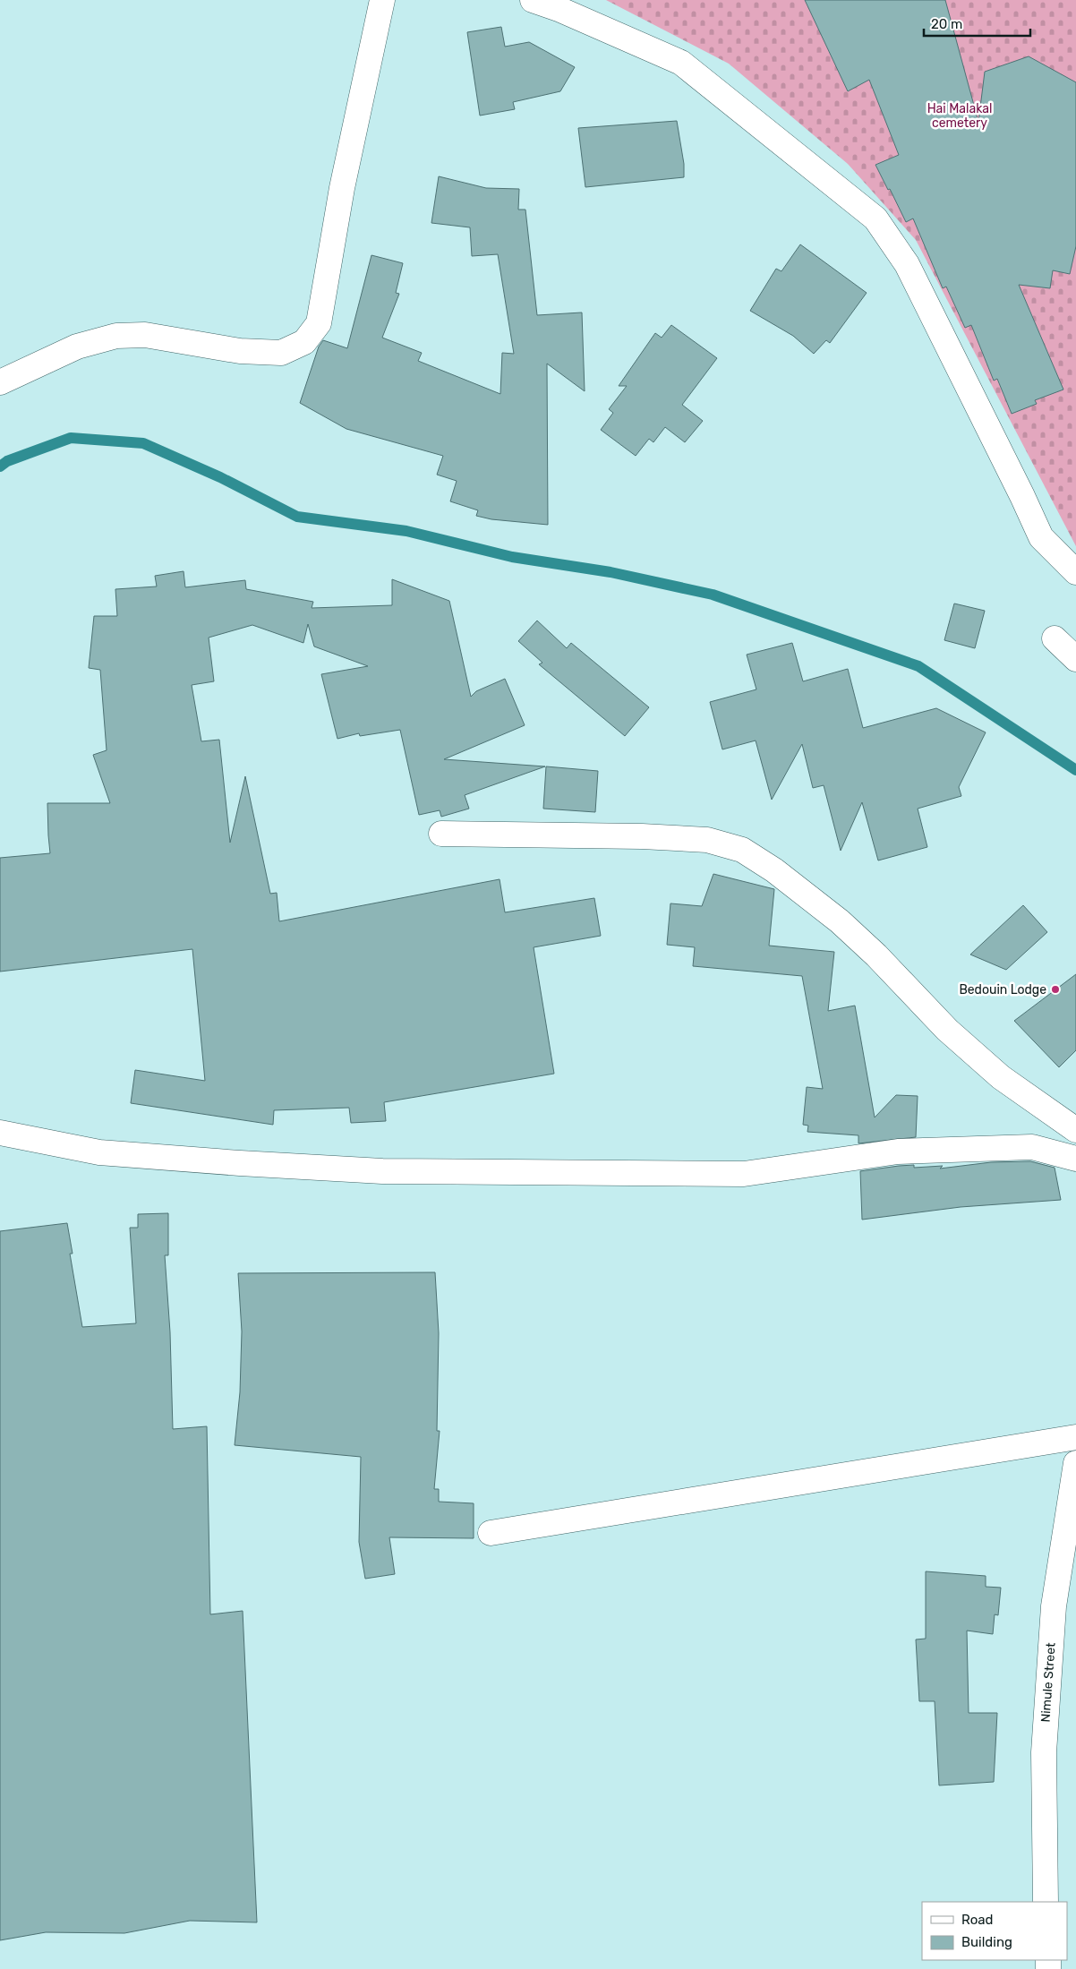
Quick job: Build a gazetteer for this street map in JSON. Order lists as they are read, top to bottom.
{
  "streets": {
    "street": ["Nimule Street"]
  },
  "parks": ["Hai Malakal cemetery"],
  "places": ["Bedouin Lodge"],
  "legend": ["Road", "Building"],
  "scale_bar": "20 m"
}
